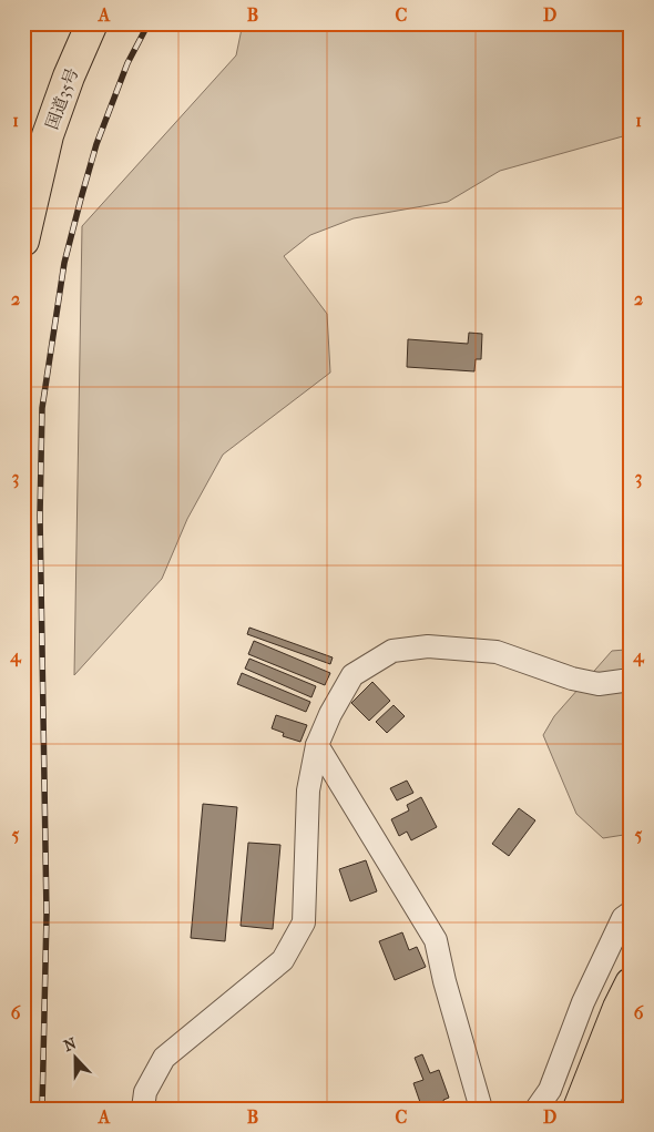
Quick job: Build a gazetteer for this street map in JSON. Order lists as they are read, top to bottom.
{
  "streets": {
    "highway": ["国道35号"]
  },
  "north": "top",
  "grid": {
    "columns": [
      "A",
      "B",
      "C",
      "D"
    ],
    "rows": [
      "1",
      "2",
      "3",
      "4",
      "5",
      "6"
    ]
  }
}
